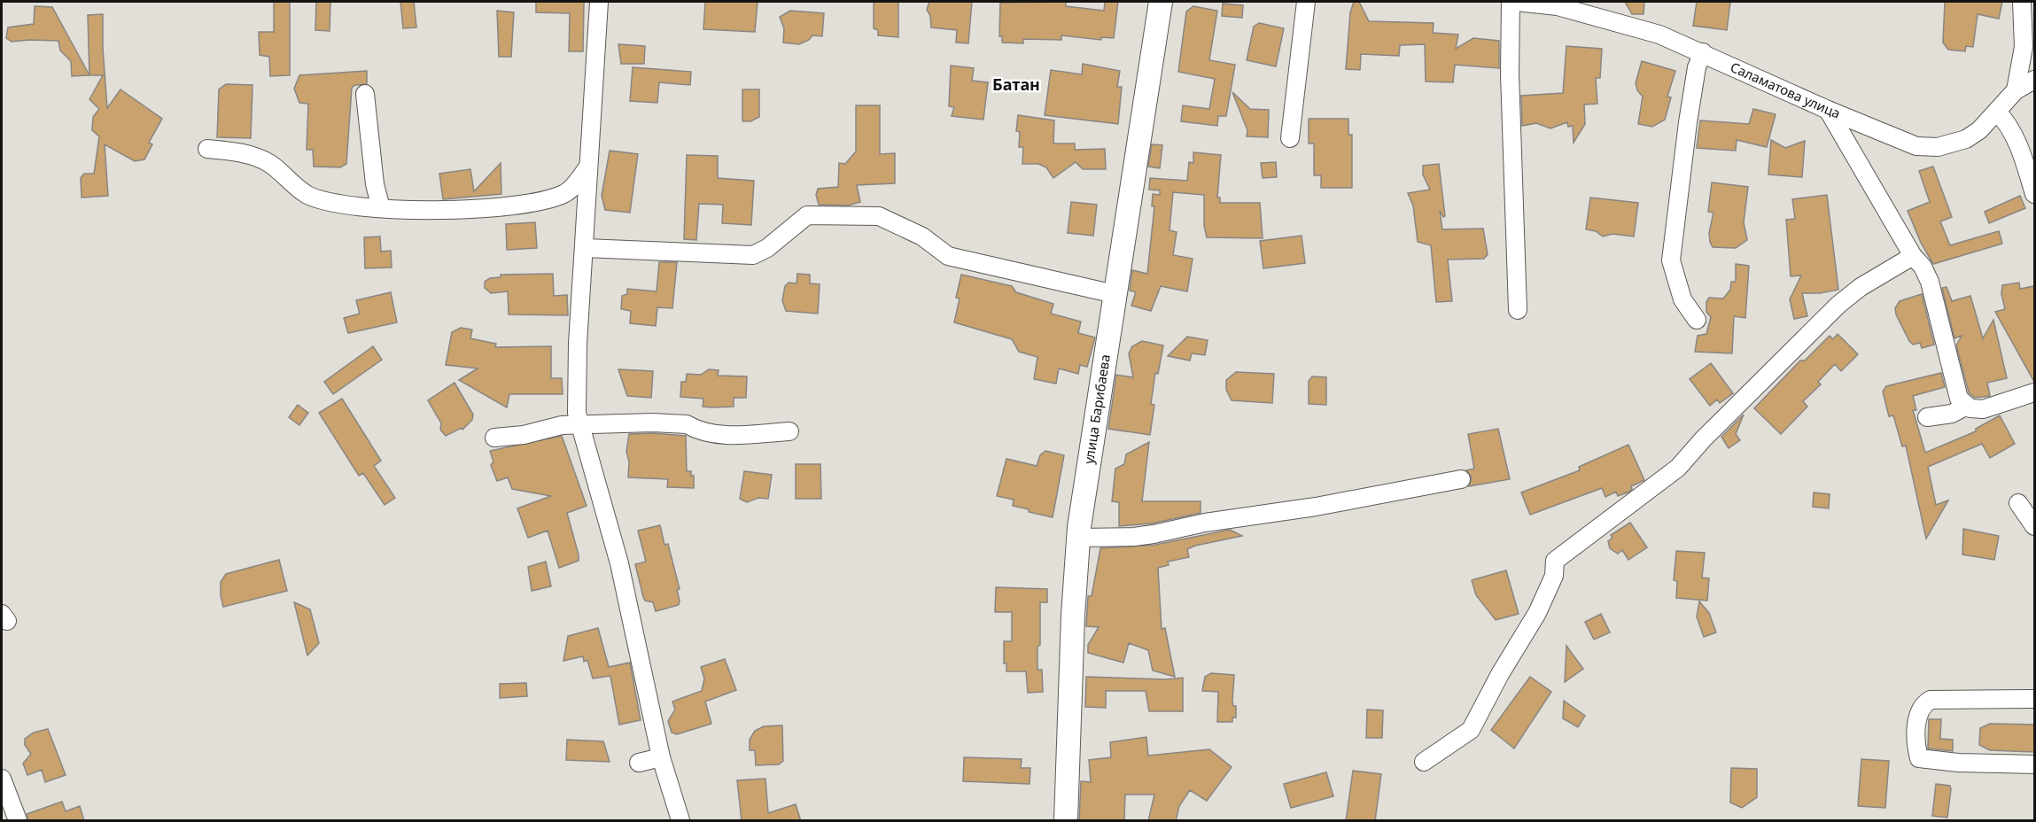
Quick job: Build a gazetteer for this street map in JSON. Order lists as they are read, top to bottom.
{
  "streets": {
    "street": ["Саламатова улица", "улица Барибаева"]
  },
  "districts": ["Батан"]
}
